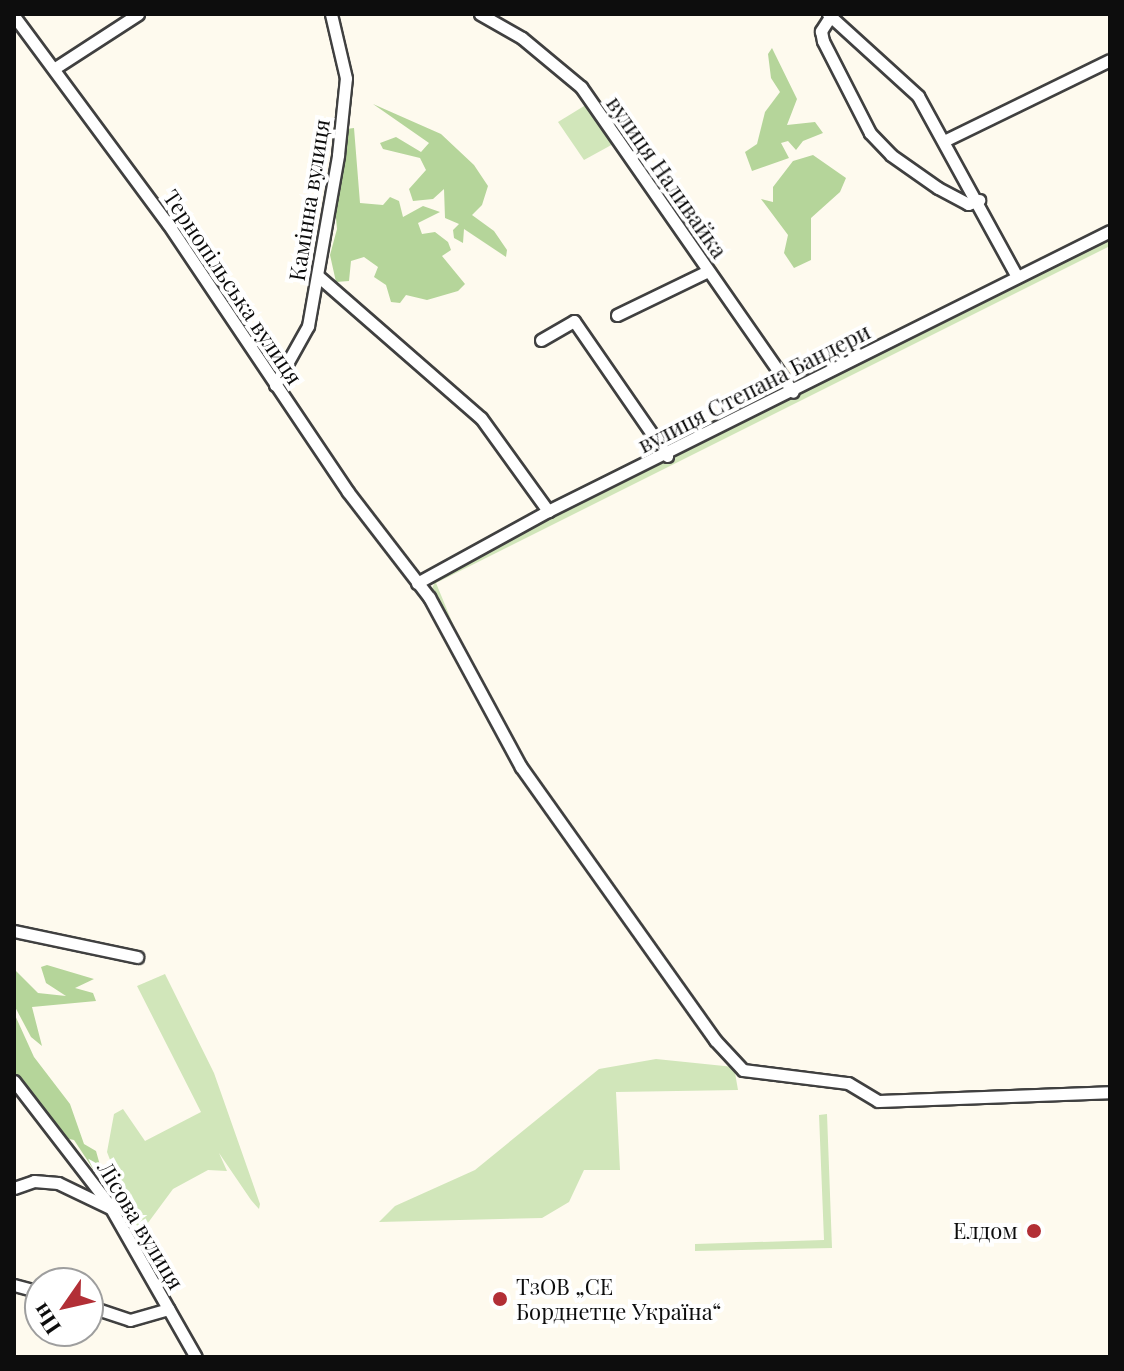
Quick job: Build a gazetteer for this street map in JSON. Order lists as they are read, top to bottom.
{
  "streets": {
    "street": [
      "вулиця Наливайка",
      "Камінна вулиця",
      "Тернопільська вулиця",
      "вулиця Степана Бандери",
      "Лісова вулиця"
    ]
  },
  "crossings": [
    ["вулиця Наливайка", "вулиця Степана Бандери"],
    ["Камінна вулиця", "Тернопільська вулиця"],
    ["Тернопільська вулиця", "вулиця Степана Бандери"]
  ],
  "places": ["Елдом", "ТзОВ „СЕ Борднетце Україна“"],
  "north": "bottom left"
}
